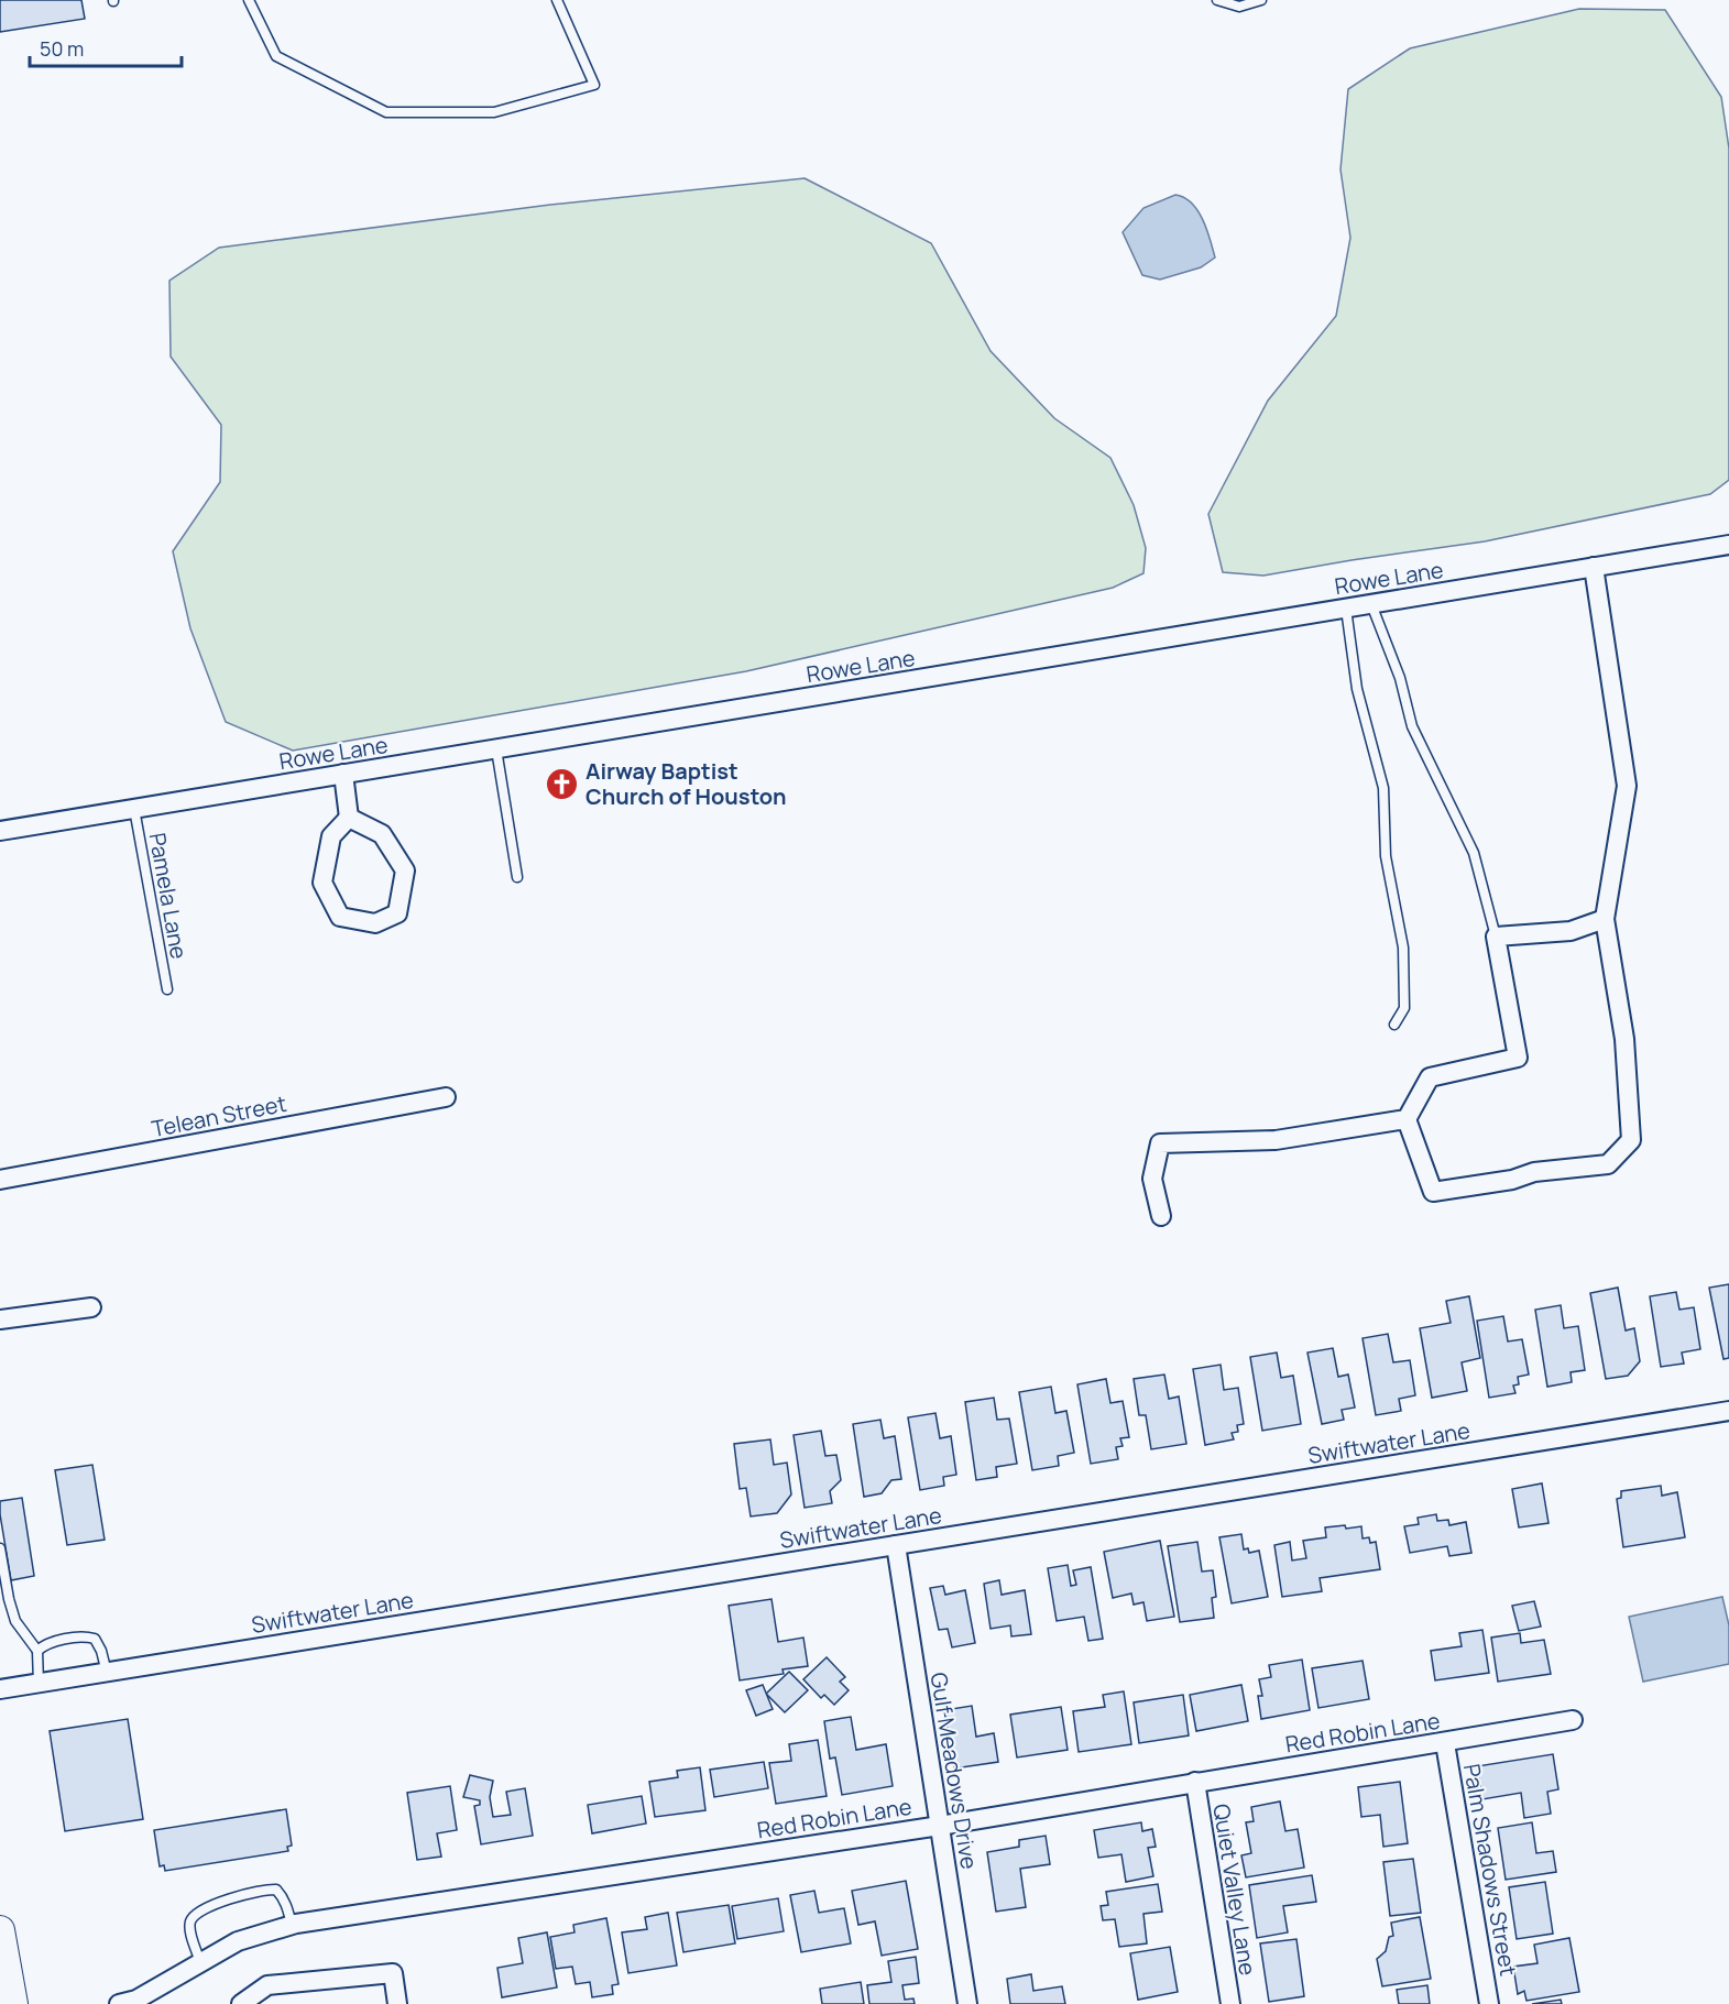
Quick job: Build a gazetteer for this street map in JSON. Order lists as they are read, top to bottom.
{
  "streets": {
    "street": [
      "Rowe Lane",
      "Telean Street",
      "Swiftwater Lane",
      "Red Robin Lane",
      "Gulf Meadows Drive",
      "Palm Shadows Street",
      "Quiet Valley Lane"
    ],
    "lane": ["Pamela Lane"]
  },
  "crossings": [
    ["Rowe Lane", "Pamela Lane"],
    ["Swiftwater Lane", "Gulf Meadows Drive"],
    ["Red Robin Lane", "Gulf Meadows Drive"],
    ["Red Robin Lane", "Palm Shadows Street"],
    ["Red Robin Lane", "Quiet Valley Lane"]
  ],
  "places": {
    "church": ["Airway Baptist Church of Houston"]
  },
  "scale_bar": "50 m"
}
